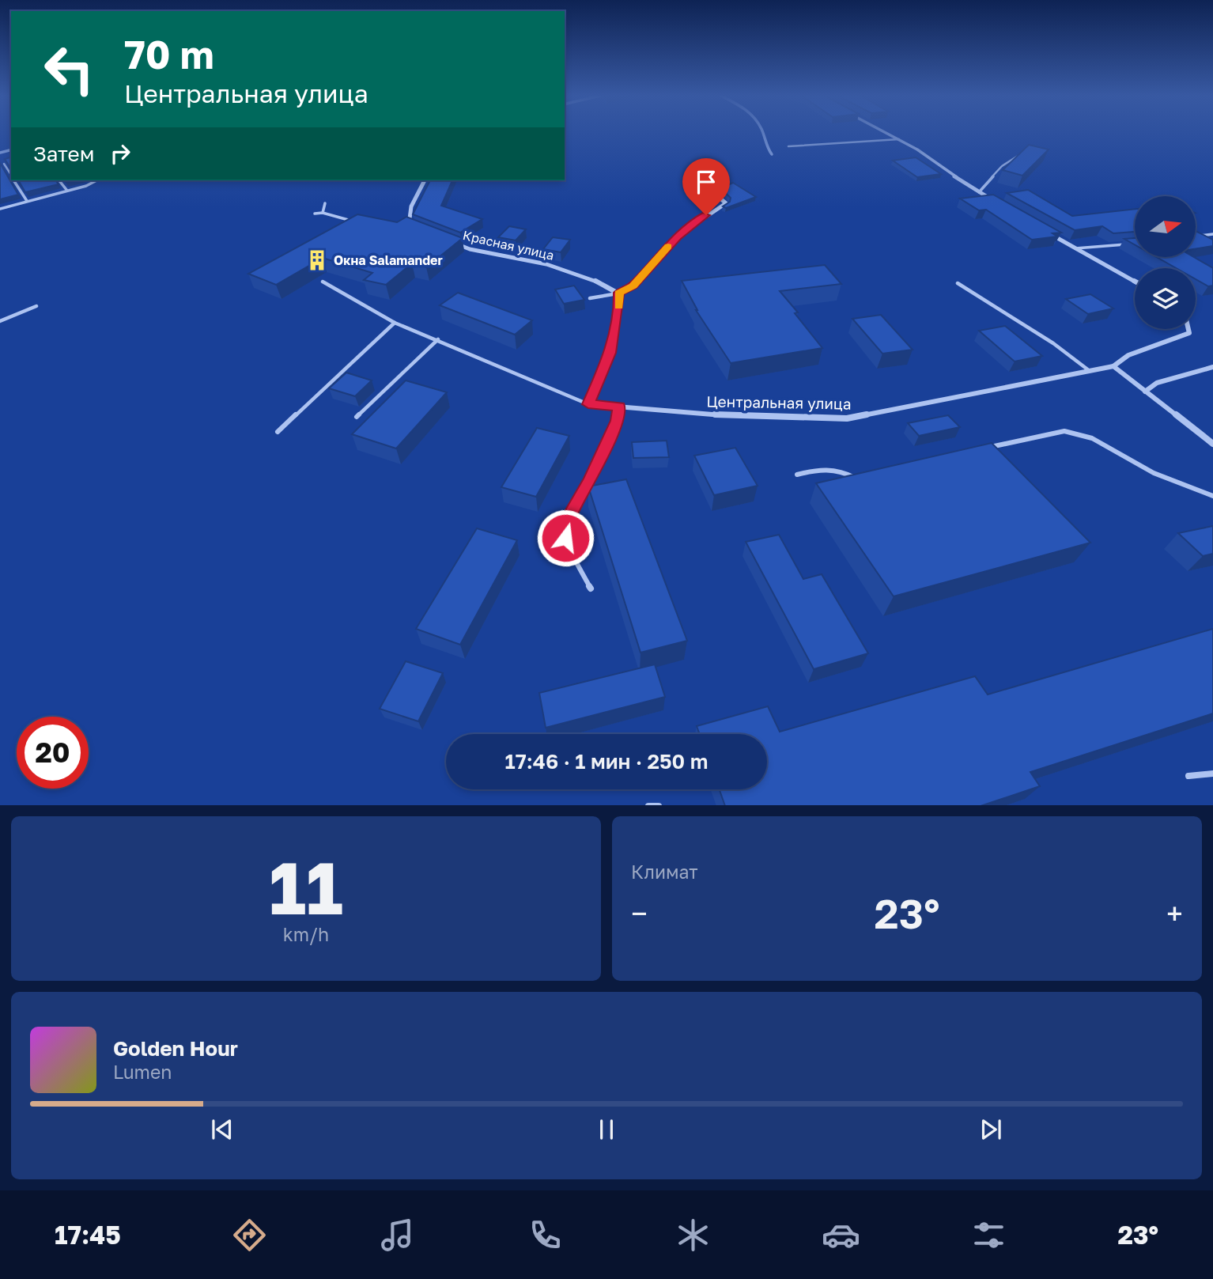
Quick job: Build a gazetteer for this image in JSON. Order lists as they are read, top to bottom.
{
  "streets": {
    "street": ["Красная улица", "Центральная улица"]
  },
  "places": {
    "building": ["Окна Salamander"]
  },
  "north": "right",
  "page": {
    "turn": ["70 m", "Центральная улица"],
    "then": "Затем",
    "limit": "20",
    "trip": "17:46 · 1 мин · 250 m",
    "tile": [
      ["11", "km/h"],
      "Климат"
    ],
    "heat": ["−", "23°", "+"],
    "song": ["Golden Hour", "Lumen"],
    "tabs": ["17:45", "23°"]
  }
}
